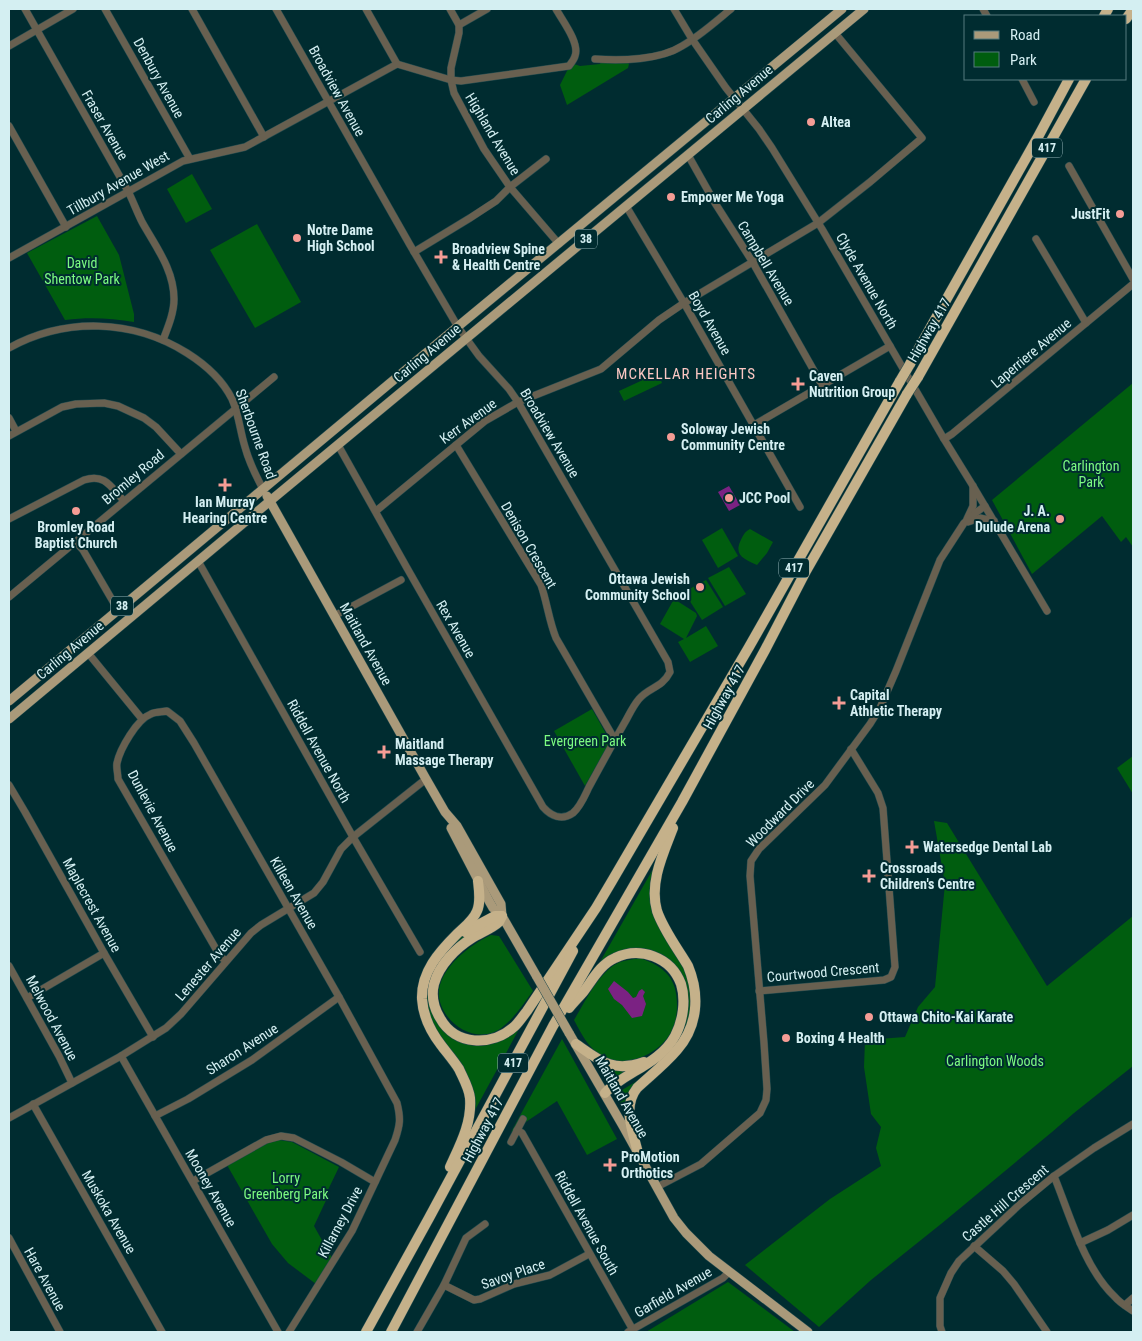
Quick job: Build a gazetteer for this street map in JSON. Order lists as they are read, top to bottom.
{
  "streets": {
    "highway": ["417", "Highway 417"],
    "main road": ["Carling Avenue", "38", "Maitland Avenue"],
    "street": [
      "Denbury Avenue",
      "Broadview Avenue",
      "Fraser Avenue",
      "Highland Avenue",
      "Tillbury Avenue West",
      "Campbell Avenue",
      "Clyde Avenue North",
      "Boyd Avenue",
      "Laperriere Avenue",
      "Kerr Avenue",
      "Sherbourne Road",
      "Bromley Road",
      "Denison Crescent",
      "Rex Avenue",
      "Riddell Avenue North",
      "Dunlevie Avenue",
      "Woodward Drive",
      "Killeen Avenue",
      "Maplecrest Avenue",
      "Lenester Avenue",
      "Courtwood Crescent",
      "Melwood Avenue",
      "Sharon Avenue",
      "Mooney Avenue",
      "Castle Hill Crescent",
      "Muskoka Avenue",
      "Killarney Drive",
      "Riddell Avenue South",
      "Savoy Place",
      "Hare Avenue",
      "Garfield Avenue"
    ]
  },
  "crossings": [
    ["Denbury Avenue", "Tillbury Avenue West"],
    ["Broadview Avenue", "Carling Avenue"],
    ["Broadview Avenue", "Tillbury Avenue West"],
    ["Broadview Avenue", "Kerr Avenue"],
    ["Broadview Avenue", "Denison Crescent"],
    ["Broadview Avenue", "Rex Avenue"],
    ["Carling Avenue", "Highland Avenue"],
    ["Carling Avenue", "Campbell Avenue"],
    ["Carling Avenue", "Clyde Avenue North"],
    ["Carling Avenue", "Boyd Avenue"],
    ["Carling Avenue", "Kerr Avenue"],
    ["Carling Avenue", "Sherbourne Road"],
    ["Carling Avenue", "Rex Avenue"],
    ["Carling Avenue", "Maitland Avenue"],
    ["Carling Avenue", "Riddell Avenue North"],
    ["Fraser Avenue", "Tillbury Avenue West"],
    ["Fraser Avenue", "Sherbourne Road"],
    ["Campbell Avenue", "Kerr Avenue"],
    ["Clyde Avenue North", "Laperriere Avenue"],
    ["Clyde Avenue North", "Kerr Avenue"],
    ["Clyde Avenue North", "Woodward Drive"],
    ["Boyd Avenue", "Kerr Avenue"],
    ["Kerr Avenue", "Denison Crescent"],
    ["Kerr Avenue", "Rex Avenue"],
    ["Sherbourne Road", "Bromley Road"],
    ["Sherbourne Road", "Maitland Avenue"],
    ["Denison Crescent", "Rex Avenue"],
    ["Maitland Avenue", "Woodward Drive"],
    ["Maitland Avenue", "Lenester Avenue"],
    ["Maitland Avenue", "Garfield Avenue"],
    ["Riddell Avenue North", "Lenester Avenue"],
    ["Dunlevie Avenue", "Killeen Avenue"],
    ["Dunlevie Avenue", "Lenester Avenue"],
    ["Woodward Drive", "Courtwood Crescent"],
    ["Killeen Avenue", "Lenester Avenue"],
    ["Killeen Avenue", "Sharon Avenue"],
    ["Killeen Avenue", "Killarney Drive"],
    ["Maplecrest Avenue", "Lenester Avenue"],
    ["Lenester Avenue", "Melwood Avenue"],
    ["Lenester Avenue", "Mooney Avenue"],
    ["Lenester Avenue", "Muskoka Avenue"],
    ["Sharon Avenue", "Mooney Avenue"],
    ["Riddell Avenue South", "Savoy Place"],
    ["Riddell Avenue South", "Garfield Avenue"]
  ],
  "districts": ["MCKELLAR HEIGHTS"],
  "parks": [
    "David Shentow Park",
    "Carlington Park",
    "Evergreen Park",
    "Carlington Woods",
    "Lorry Greenberg Park"
  ],
  "places": {
    "other": [
      "Altea",
      "Empower Me Yoga",
      "JustFit",
      "Notre Dame High School",
      "Soloway Jewish Community Centre",
      "JCC Pool",
      "Bromley Road Baptist Church",
      "J. A. Dulude Arena",
      "Ottawa Jewish Community School",
      "Ottawa Chito-Kai Karate",
      "Boxing 4 Health"
    ],
    "health": [
      "Broadview Spine & Health Centre",
      "Caven Nutrition Group",
      "Ian Murray Hearing Centre",
      "Capital Athletic Therapy",
      "Maitland Massage Therapy",
      "Watersedge Dental Lab",
      "Crossroads Children's Centre",
      "ProMotion Orthotics"
    ]
  },
  "legend": ["Road", "Park"]
}
